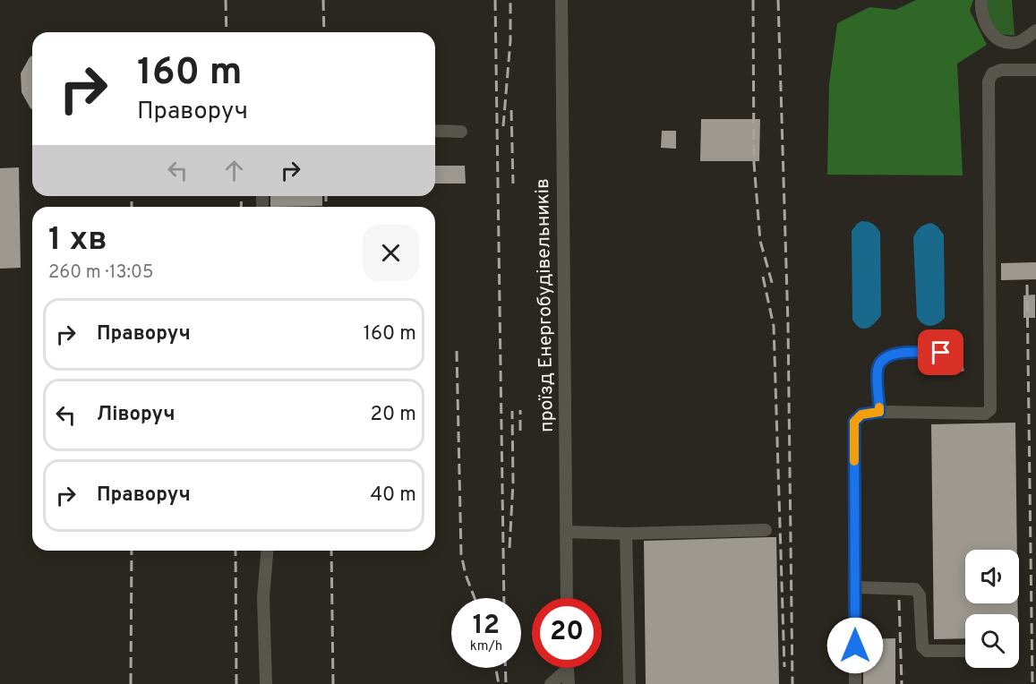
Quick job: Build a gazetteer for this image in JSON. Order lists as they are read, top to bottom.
{
  "streets": {
    "street": ["проїзд Енергобудівельників"]
  },
  "page": {
    "turn": ["160 m", "Праворуч"],
    "heading": ["1 хв", "260 m · 13:05"],
    "list": [
      {
        "name": "Праворуч",
        "value": "160 m"
      },
      {
        "name": "Ліворуч",
        "value": "20 m"
      },
      {
        "name": "Праворуч",
        "value": "40 m"
      }
    ],
    "speed": "12 km/h",
    "limit": "20"
  }
}
